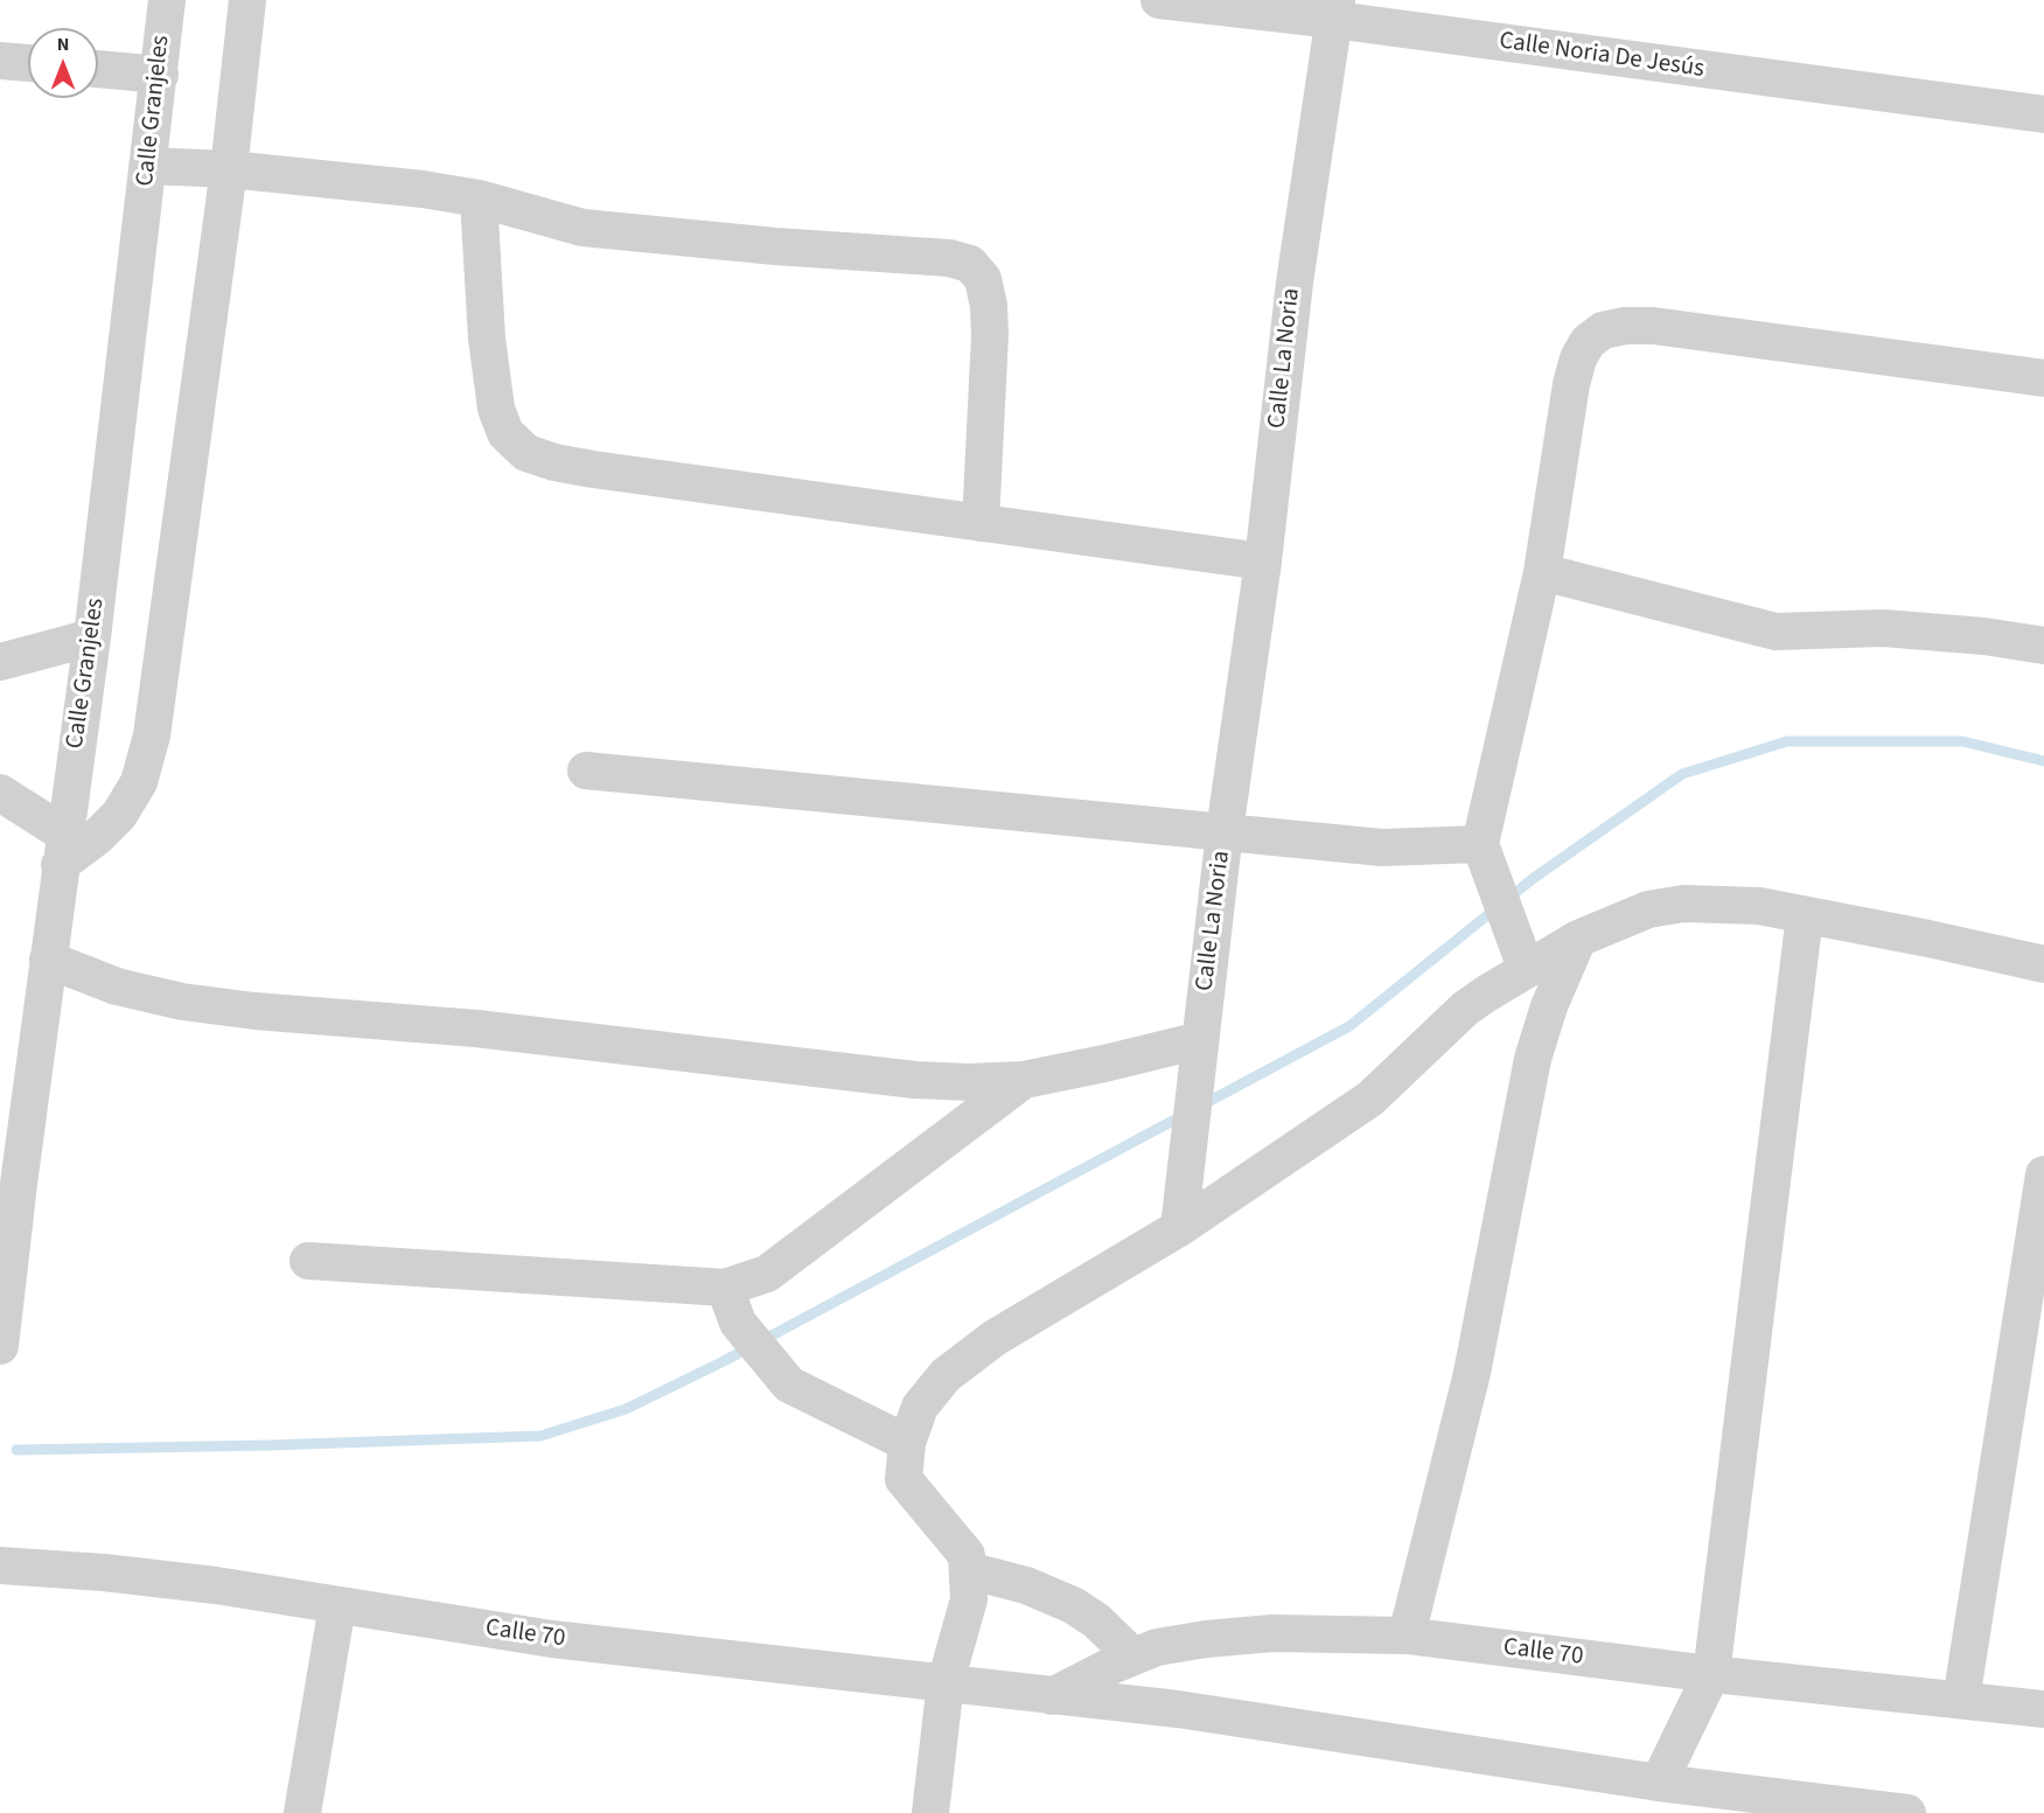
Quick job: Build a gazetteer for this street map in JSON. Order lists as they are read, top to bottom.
{
  "streets": {
    "street": [
      "Calle Noria De Jesús",
      "Calle Granjeles",
      "Calle La Noria",
      "Calle 70"
    ]
  },
  "crossings": [
    ["Calle Noria De Jesús", "Calle La Noria"]
  ],
  "north": "top"
}
